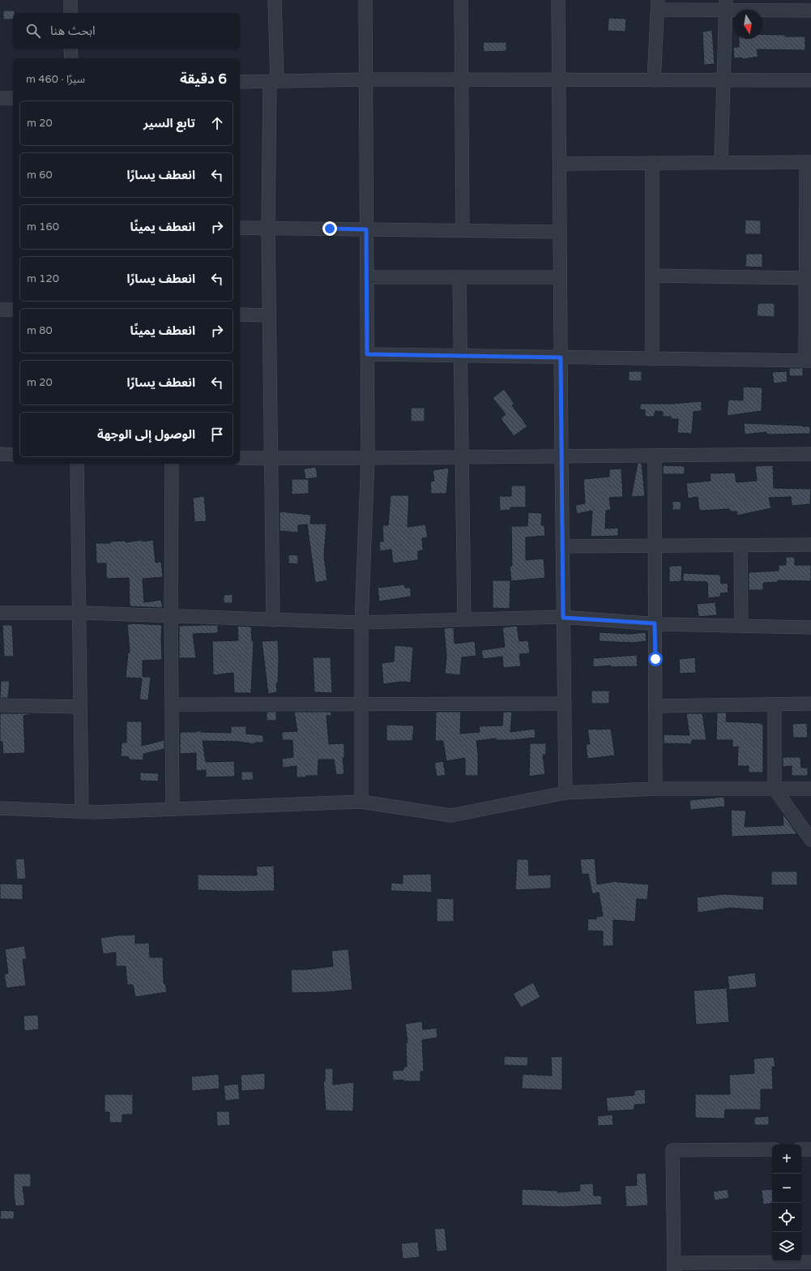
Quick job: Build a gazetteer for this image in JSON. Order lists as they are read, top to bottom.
{
  "north": "bottom",
  "page": {
    "search": "ابحث هنا",
    "heading": ["6 دقيقة", "سيرًا · 460 m"],
    "list": [
      ["تابع السير", "20 m"],
      ["انعطف يسارًا", "60 m"],
      ["انعطف يمينًا", "160 m"],
      ["انعطف يسارًا", "120 m"],
      ["انعطف يمينًا", "80 m"],
      ["انعطف يسارًا", "20 m"],
      "الوصول إلى الوجهة"
    ],
    "map_buttons": ["+", "−"]
  }
}
